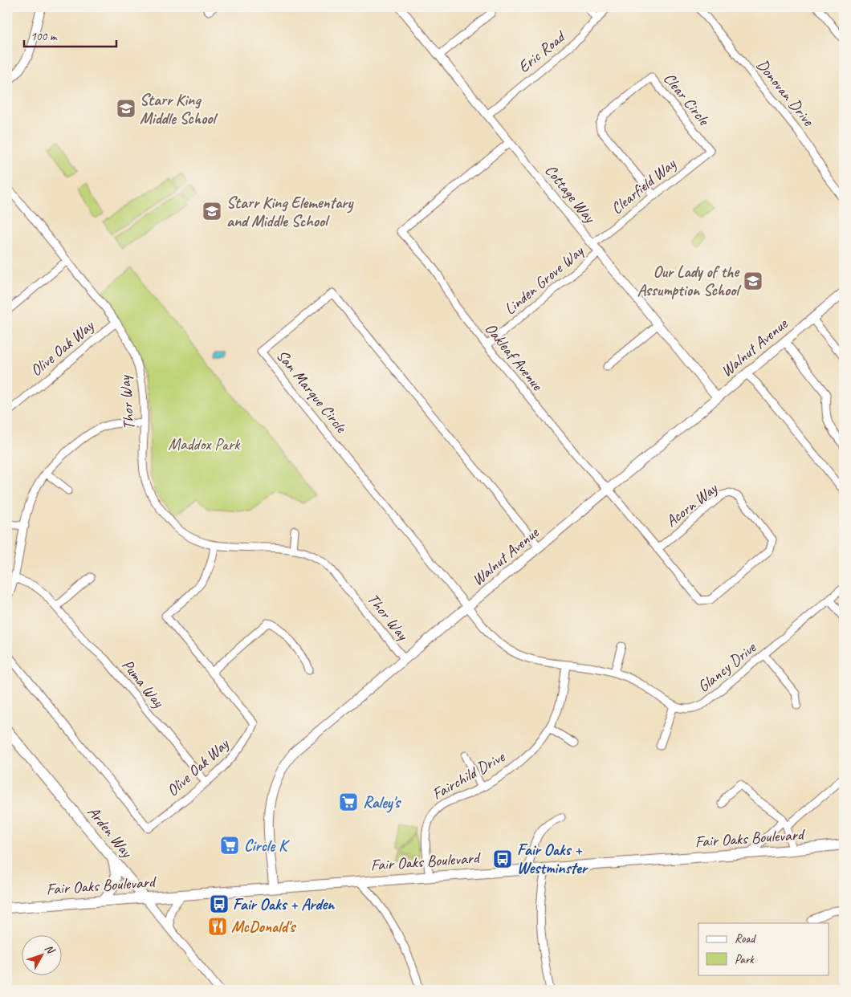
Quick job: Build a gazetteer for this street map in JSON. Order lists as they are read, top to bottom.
{
  "streets": {
    "main road": ["Walnut Avenue", "Arden Way", "Fair Oaks Boulevard"],
    "street": [
      "Eric Road",
      "Donovan Drive",
      "Clear Circle",
      "Clearfield Way",
      "Cottage Way",
      "Linden Grove Way",
      "Olive Oak Way",
      "Oakleaf Avenue",
      "San Marque Circle",
      "Thor Way",
      "Acorn Way",
      "Glancy Drive",
      "Puma Way",
      "Fairchild Drive"
    ]
  },
  "crossings": [
    ["Eric Road", "Cottage Way"],
    ["Clear Circle", "Clearfield Way"],
    ["Clearfield Way", "Cottage Way"],
    ["Cottage Way", "Linden Grove Way"],
    ["Cottage Way", "Walnut Avenue"],
    ["Cottage Way", "Oakleaf Avenue"],
    ["Linden Grove Way", "Oakleaf Avenue"],
    ["Walnut Avenue", "Oakleaf Avenue"],
    ["Walnut Avenue", "San Marque Circle"],
    ["Walnut Avenue", "Thor Way"],
    ["Walnut Avenue", "Fair Oaks Boulevard"],
    ["Olive Oak Way", "Thor Way"],
    ["Olive Oak Way", "Puma Way"],
    ["Oakleaf Avenue", "Acorn Way"],
    ["Fairchild Drive", "Fair Oaks Boulevard"],
    ["Arden Way", "Fair Oaks Boulevard"]
  ],
  "parks": ["Maddox Park"],
  "places": {
    "school or university": ["Starr King Middle School", "Starr King Elementary and Middle School", "Our Lady of the Assumption School"],
    "supermarket": ["Raley's", "Circle K"],
    "bus stop": ["Fair Oaks + Westminster", "Fair Oaks + Arden"],
    "restaurant": ["McDonald's"]
  },
  "legend": ["Road", "Park"],
  "scale_bar": "100 m",
  "north": "top right"
}
